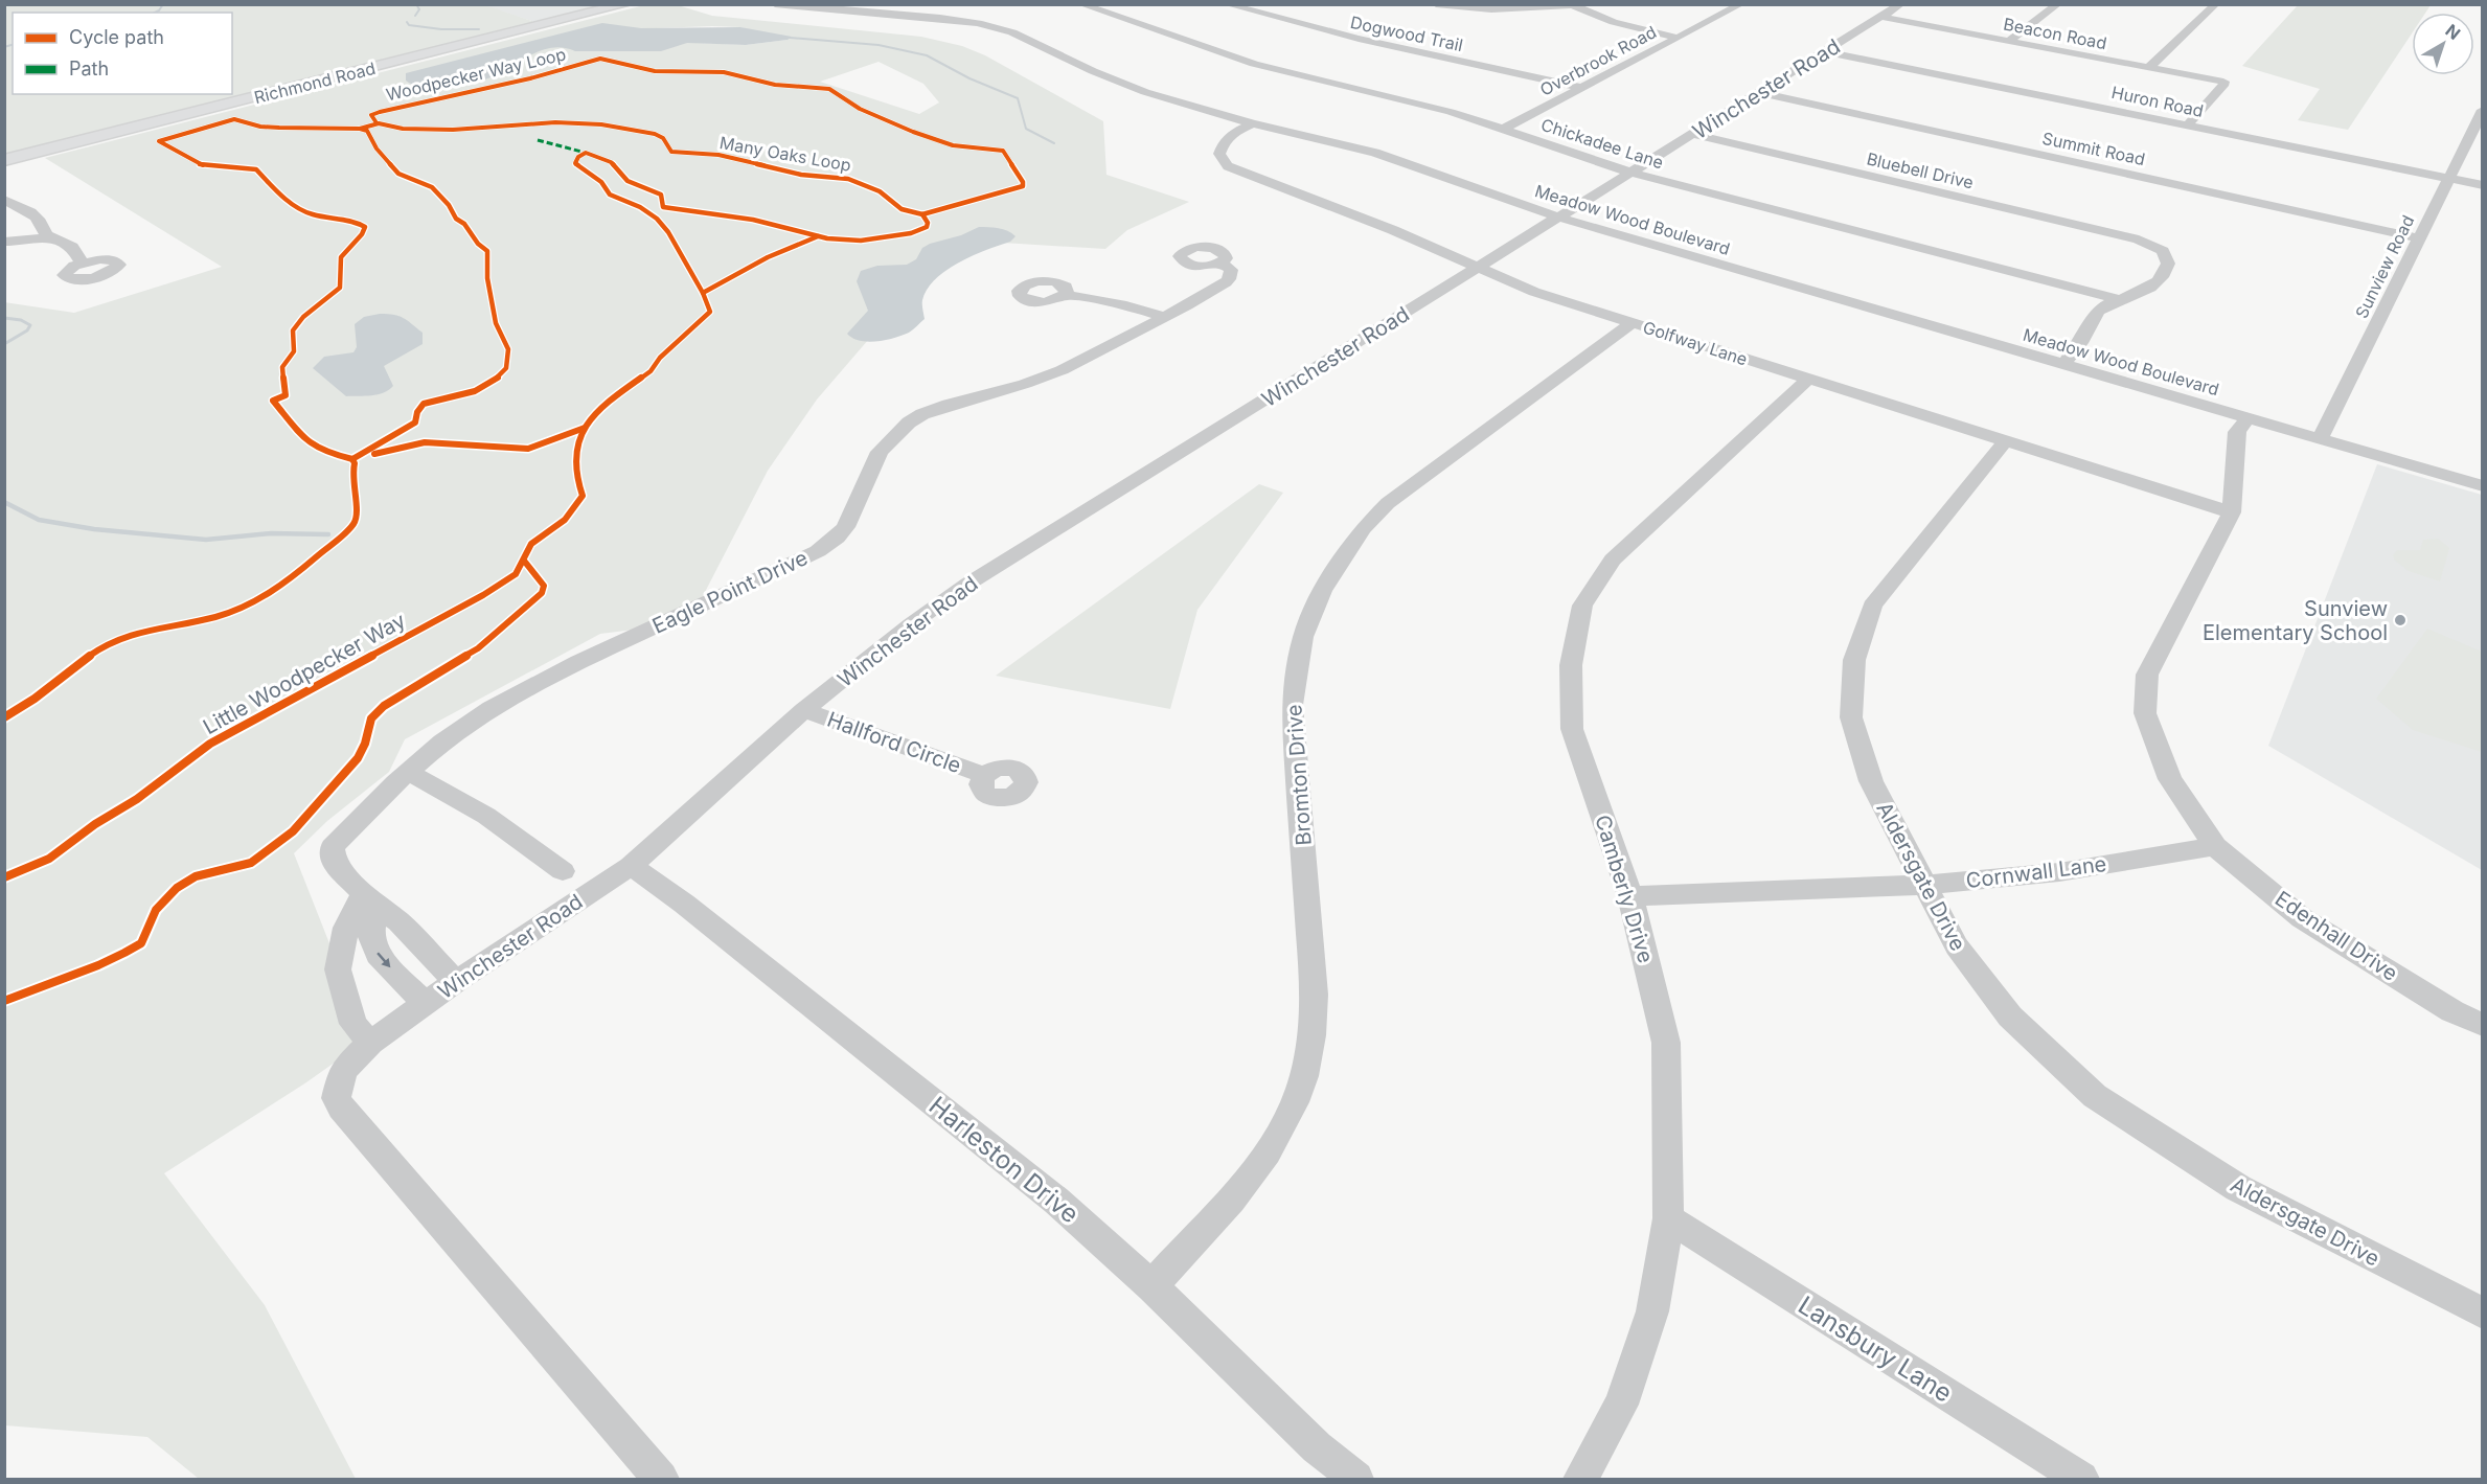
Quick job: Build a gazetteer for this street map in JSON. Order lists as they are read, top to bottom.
{
  "streets": {
    "main road": ["Richmond Road"],
    "street": [
      "Dogwood Trail",
      "Beacon Road",
      "Overbrook Road",
      "Winchester Road",
      "Huron Road",
      "Chickadee Lane",
      "Summit Road",
      "Bluebell Drive",
      "Meadow Wood Boulevard",
      "Sunview Road",
      "Golfway Lane",
      "Eagle Point Drive",
      "Hallford Circle",
      "Bromton Drive",
      "Cornwall Lane",
      "Aldersgate Drive",
      "Camberly Drive",
      "Edenhall Drive",
      "Harleston Drive",
      "Lansbury Lane"
    ],
    "cycle path": ["Woodpecker Way Loop", "Many Oaks Loop", "Little Woodpecker Way"]
  },
  "crossings": [
    ["Dogwood Trail", "Overbrook Road"],
    ["Beacon Road", "Winchester Road"],
    ["Beacon Road", "Huron Road"],
    ["Overbrook Road", "Chickadee Lane"],
    ["Winchester Road", "Huron Road"],
    ["Winchester Road", "Chickadee Lane"],
    ["Winchester Road", "Summit Road"],
    ["Winchester Road", "Bluebell Drive"],
    ["Winchester Road", "Meadow Wood Boulevard"],
    ["Winchester Road", "Golfway Lane"],
    ["Winchester Road", "Eagle Point Drive"],
    ["Winchester Road", "Hallford Circle"],
    ["Winchester Road", "Harleston Drive"],
    ["Huron Road", "Sunview Road"],
    ["Chickadee Lane", "Bluebell Drive"],
    ["Summit Road", "Sunview Road"],
    ["Meadow Wood Boulevard", "Sunview Road"],
    ["Meadow Wood Boulevard", "Golfway Lane"],
    ["Meadow Wood Boulevard", "Edenhall Drive"],
    ["Golfway Lane", "Bromton Drive"],
    ["Golfway Lane", "Aldersgate Drive"],
    ["Golfway Lane", "Camberly Drive"],
    ["Golfway Lane", "Edenhall Drive"],
    ["Bromton Drive", "Harleston Drive"],
    ["Cornwall Lane", "Aldersgate Drive"],
    ["Cornwall Lane", "Camberly Drive"],
    ["Cornwall Lane", "Edenhall Drive"],
    ["Camberly Drive", "Lansbury Lane"]
  ],
  "places": ["Sunview Elementary School"],
  "legend": ["Cycle path", "Path"],
  "north": "top right"
}
